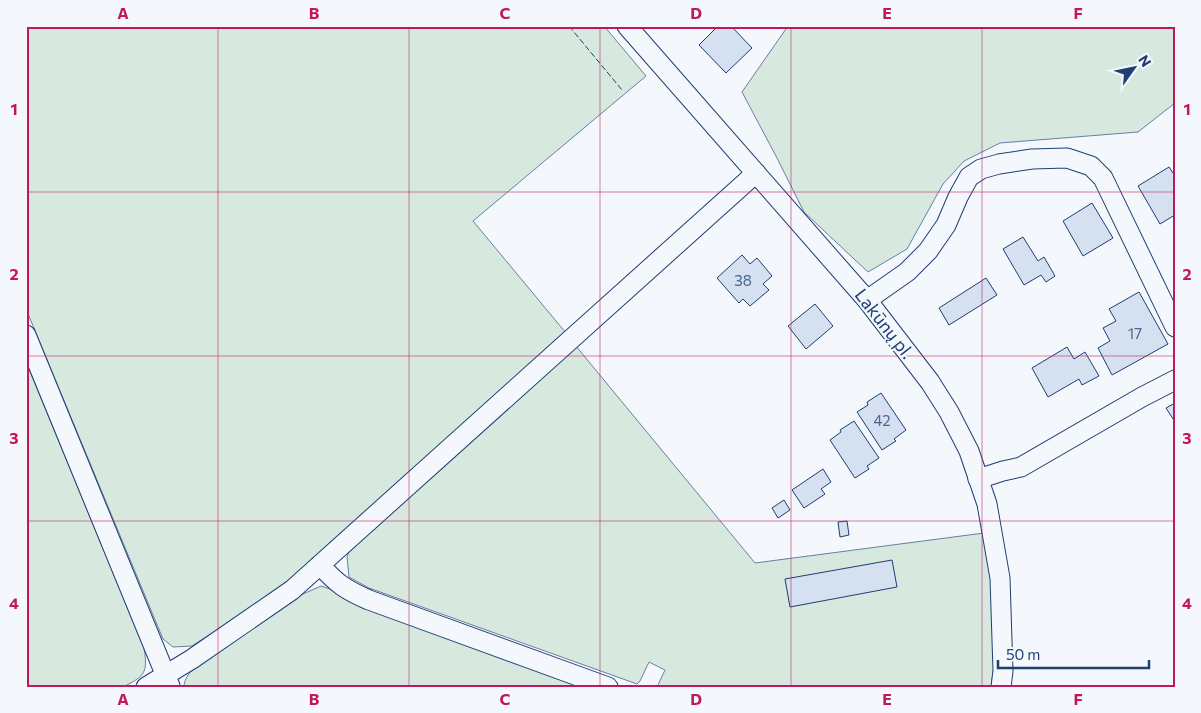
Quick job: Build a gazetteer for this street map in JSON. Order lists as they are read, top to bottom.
{
  "streets": {
    "street": ["Lakūnų pl."]
  },
  "house_numbers": ["38", "17", "42"],
  "scale_bar": "50 m",
  "north": "top right",
  "grid": {
    "columns": [
      "A",
      "B",
      "C",
      "D",
      "E",
      "F"
    ],
    "rows": [
      "1",
      "2",
      "3",
      "4"
    ]
  }
}
